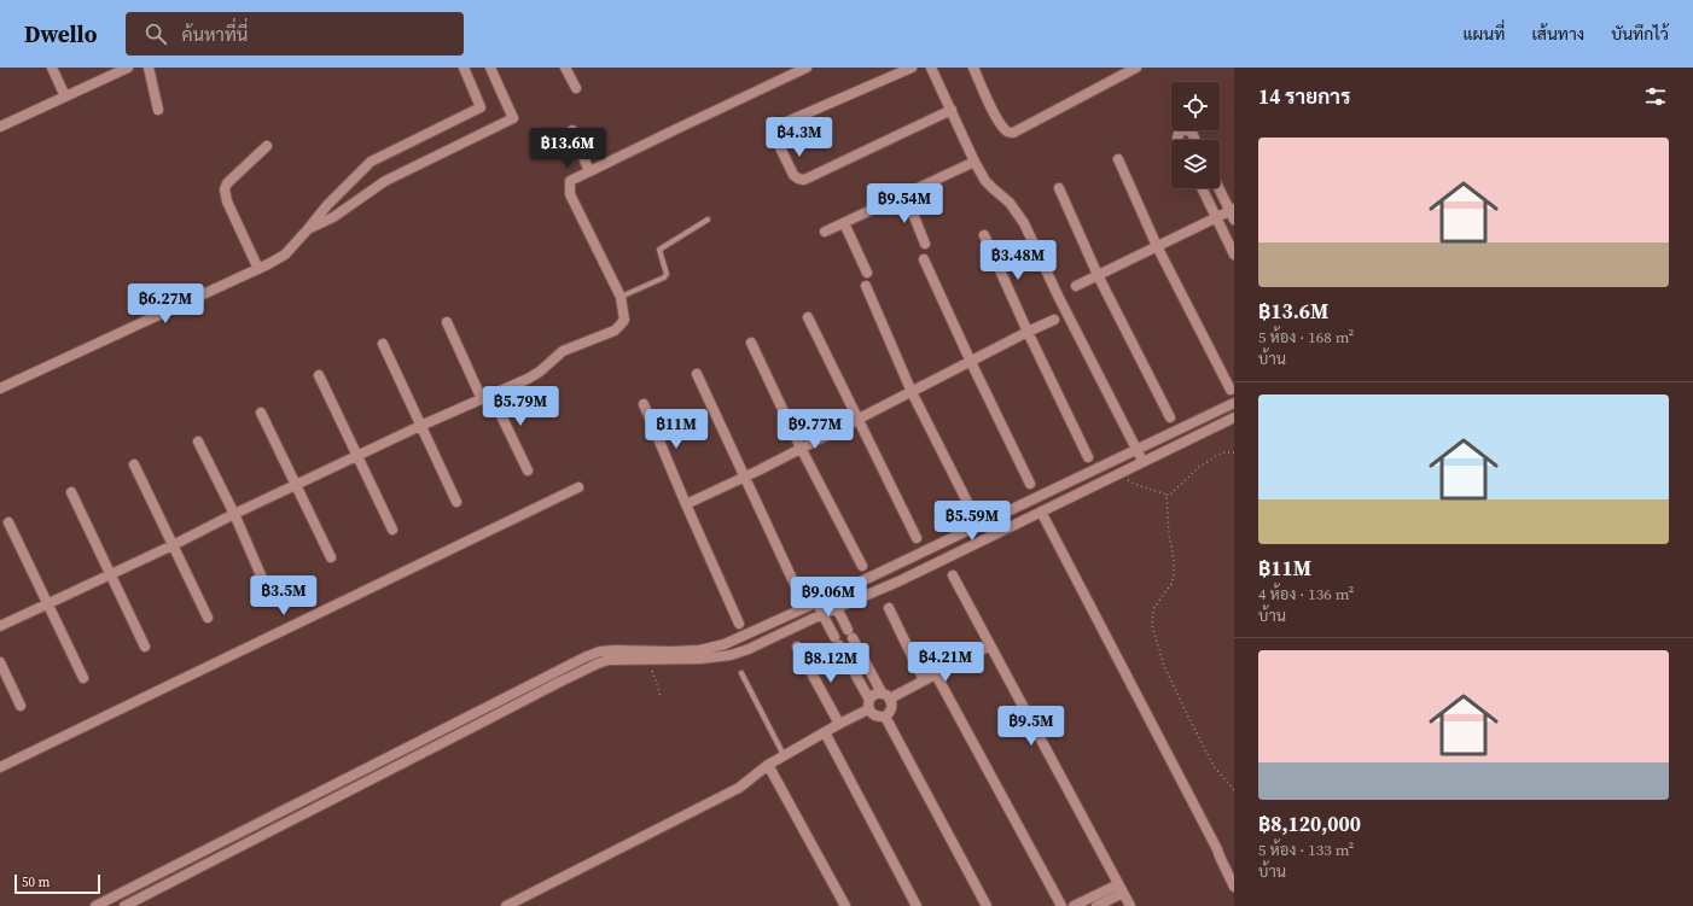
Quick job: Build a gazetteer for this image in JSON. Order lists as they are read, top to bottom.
{
  "scale_bar": "50 m",
  "page": {
    "header": "Dwello",
    "search": "ค้นหาที่นี่",
    "nav": ["แผนที่", "เส้นทาง", "บันทึกไว้"],
    "heading": "14 รายการ",
    "price": [
      "฿4.3M",
      "฿13.6M",
      "฿9.54M",
      "฿3.48M",
      "฿6.27M",
      "฿5.79M",
      "฿11M",
      "฿9.77M",
      "฿5.59M",
      "฿3.5M",
      "฿9.06M",
      "฿4.21M",
      "฿8.12M",
      "฿9.5M"
    ],
    "list": [
      {
        "name": "฿13.6M",
        "note": "5 ห้อง · 168 m² · บ้าน"
      },
      {
        "name": "฿11M",
        "note": "4 ห้อง · 136 m² · บ้าน"
      },
      {
        "name": "฿8,120,000",
        "note": "5 ห้อง · 133 m² · บ้าน"
      }
    ],
    "scale": "50 m"
  }
}
